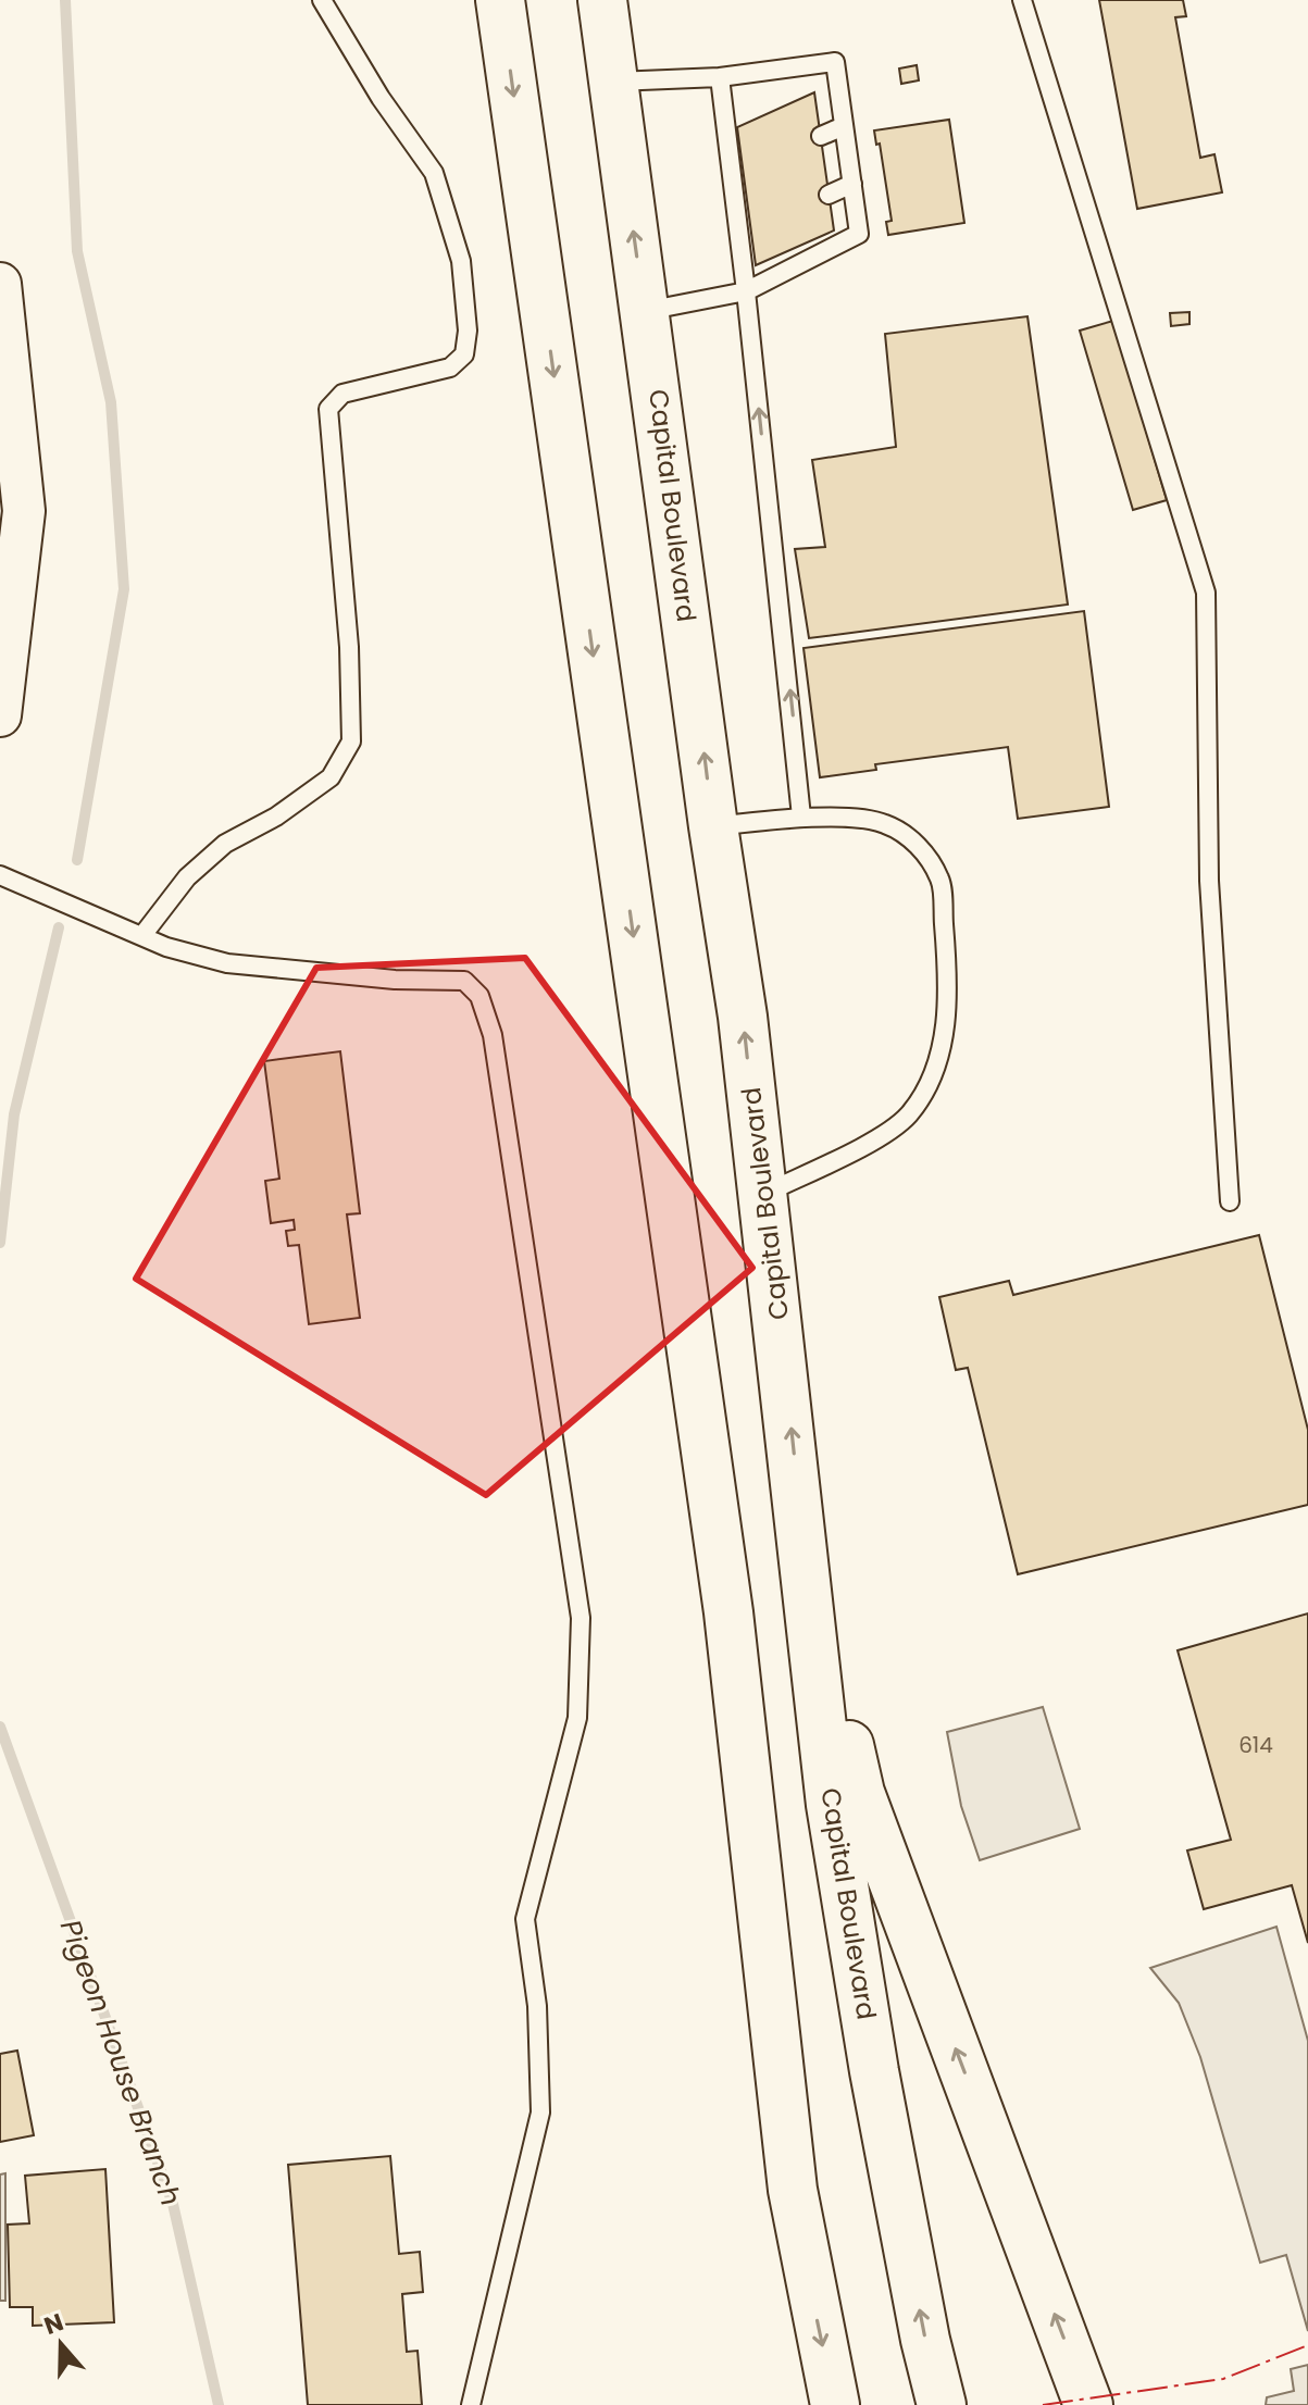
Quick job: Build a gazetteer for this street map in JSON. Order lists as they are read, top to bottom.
{
  "streets": {
    "main road": ["Capital Boulevard"]
  },
  "water": ["Pigeon House Branch"],
  "house_numbers": ["614"],
  "north": "top"
}
